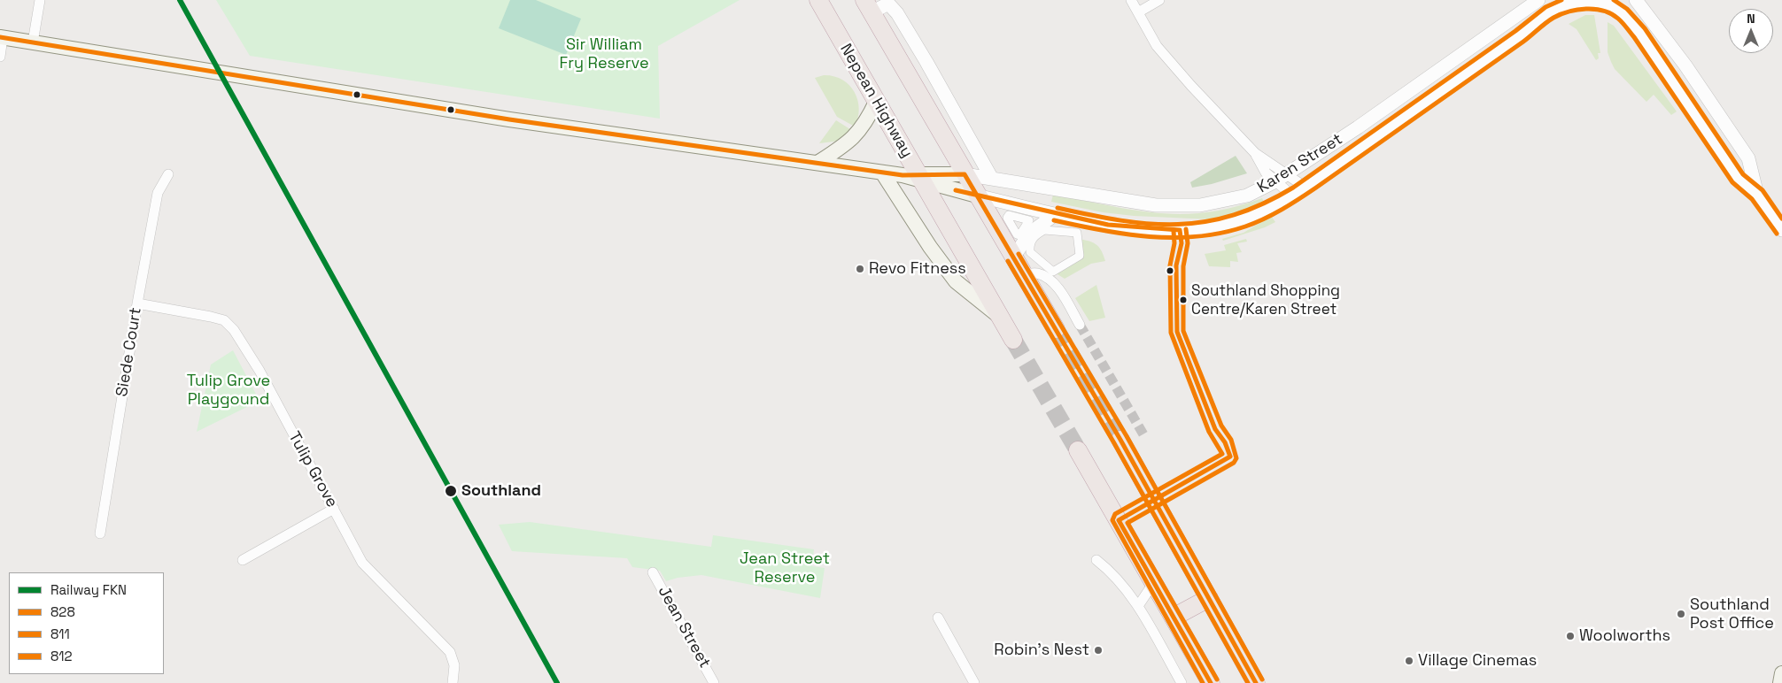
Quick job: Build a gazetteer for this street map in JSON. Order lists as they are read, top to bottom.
{
  "streets": {
    "highway": ["Nepean Highway"],
    "main road": ["Karen Street"],
    "street": ["Siede Court", "Tulip Grove", "Jean Street"]
  },
  "crossings": [
    ["Nepean Highway", "Karen Street"],
    ["Siede Court", "Tulip Grove"]
  ],
  "parks": ["Sir William Fry Reserve", "Tulip Grove Playgound", "Jean Street Reserve"],
  "places": [
    "Revo Fitness",
    "Southland Shopping Centre/Karen Street",
    "Southland",
    "Southland Post Office",
    "Woolworths",
    "Robin's Nest",
    "Village Cinemas"
  ],
  "lines": [
    "rail line FKN",
    "transit line 812",
    "transit line 811",
    "transit line 828"
  ],
  "legend": [
    "Railway FKN",
    "828",
    "811",
    "812"
  ],
  "north": "top"
}
